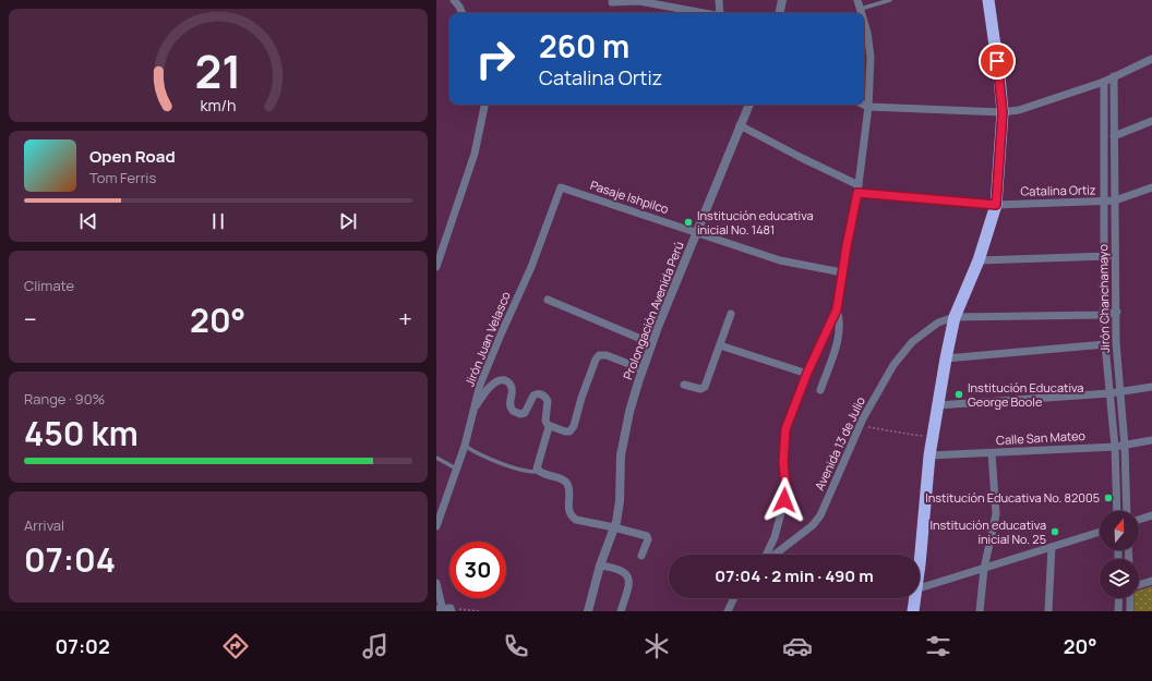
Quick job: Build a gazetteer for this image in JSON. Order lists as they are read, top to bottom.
{
  "streets": {
    "street": [
      "Catalina Ortiz",
      "Pasaje Ishpilco",
      "Jirón Chanchamayo",
      "Prolongación Avenida Perú",
      "Jirón Juan Velasco",
      "Calle San Mateo",
      "Avenida 13 de Julio"
    ]
  },
  "crossings": [
    ["Catalina Ortiz", "Jirón Chanchamayo"],
    ["Pasaje Ishpilco", "Prolongación Avenida Perú"],
    ["Pasaje Ishpilco", "Jirón Juan Velasco"],
    ["Jirón Chanchamayo", "Calle San Mateo"]
  ],
  "places": [
    "Institución educativa inicial No. 1481",
    "Institución Educativa George Boole",
    "Institución Educativa No. 82005",
    "Institución educativa inicial No. 25"
  ],
  "north": "top",
  "page": {
    "turn": ["260 m", "Catalina Ortiz"],
    "song": ["Open Road", "Tom Ferris"],
    "tile": [
      "Climate",
      ["Range · 90%", "450 km"],
      ["Arrival", "07:04"]
    ],
    "heat": ["−", "20°", "+"],
    "limit": "30",
    "trip": "07:04 · 2 min · 490 m",
    "tabs": ["07:02", "20°"],
    "gauge": ["21", "km/h"]
  }
}
